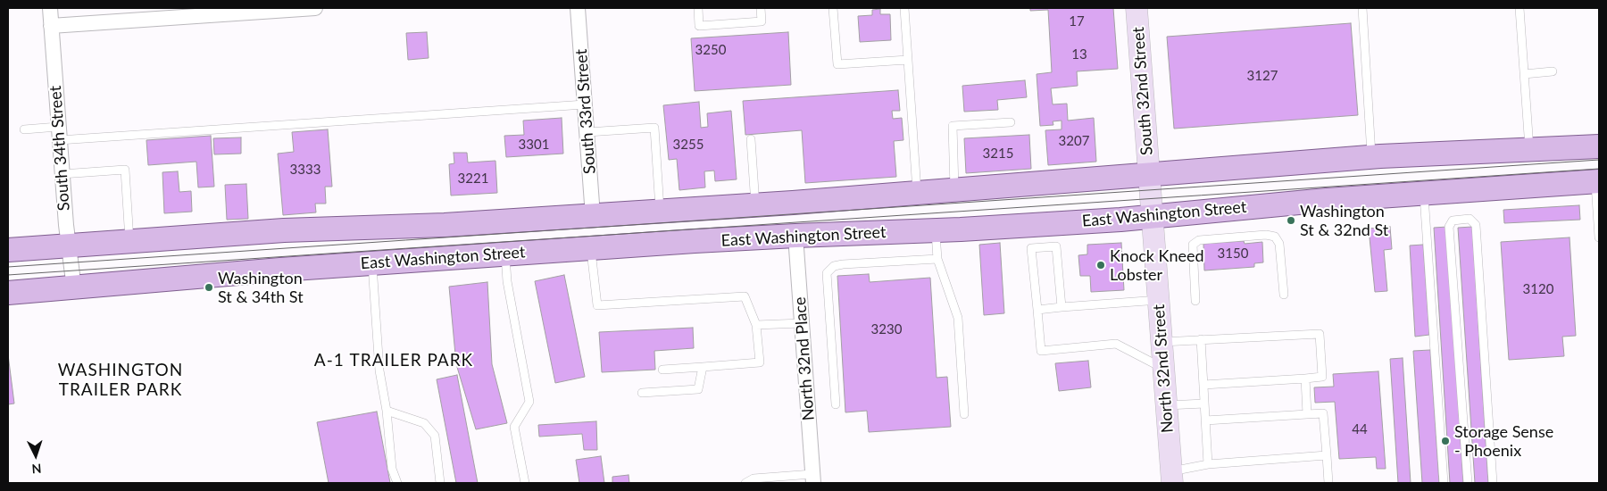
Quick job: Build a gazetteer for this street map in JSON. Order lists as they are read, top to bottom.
{
  "streets": {
    "main road": ["South 32nd Street", "East Washington Street", "North 32nd Street"],
    "street": ["South 33rd Street", "South 34th Street", "North 32nd Place"]
  },
  "crossings": [
    ["South 32nd Street", "East Washington Street"],
    ["South 32nd Street", "North 32nd Street"],
    ["South 33rd Street", "East Washington Street"],
    ["South 34th Street", "East Washington Street"],
    ["East Washington Street", "North 32nd Place"],
    ["East Washington Street", "North 32nd Street"]
  ],
  "districts": ["A-1 TRAILER PARK", "WASHINGTON TRAILER PARK"],
  "places": [
    "Washington St & 32nd St",
    "Knock Kneed Lobster",
    "Washington St & 34th St",
    "Storage Sense - Phoenix"
  ],
  "house_numbers": [
    "17",
    "3250",
    "13",
    "3127",
    "3207",
    "3301",
    "3255",
    "3215",
    "3333",
    "3221",
    "3150",
    "3120",
    "3230",
    "44"
  ],
  "north": "bottom"
}
